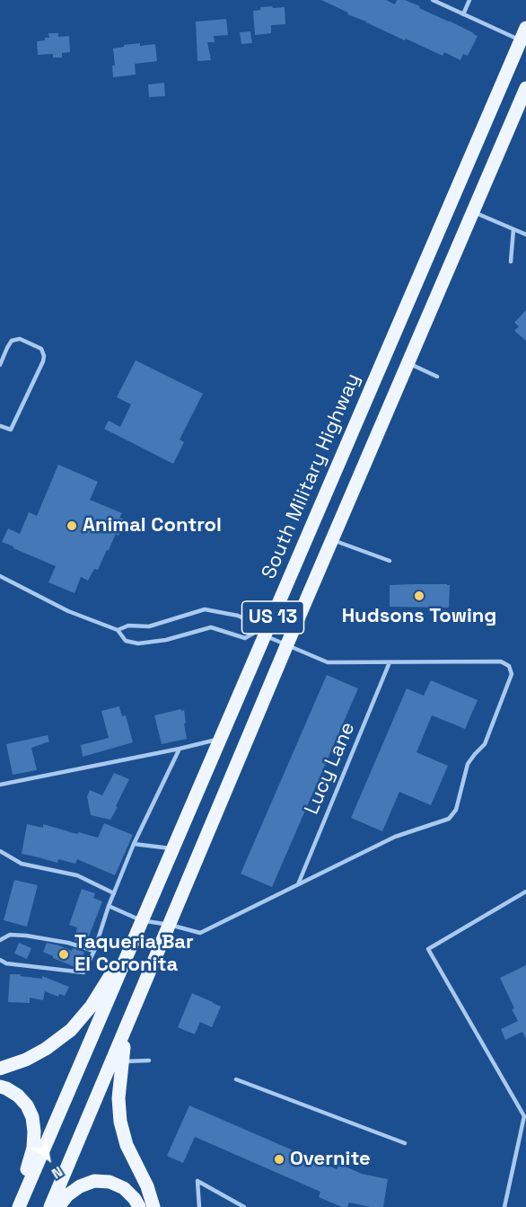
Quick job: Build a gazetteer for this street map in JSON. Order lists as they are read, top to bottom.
{
  "streets": {
    "main road": ["South Military Highway", "US 13"],
    "lane": ["Lucy Lane"]
  },
  "places": [
    "Animal Control",
    "Hudsons Towing",
    "Taqueria Bar El Coronita",
    "Overnite"
  ],
  "north": "bottom right"
}
